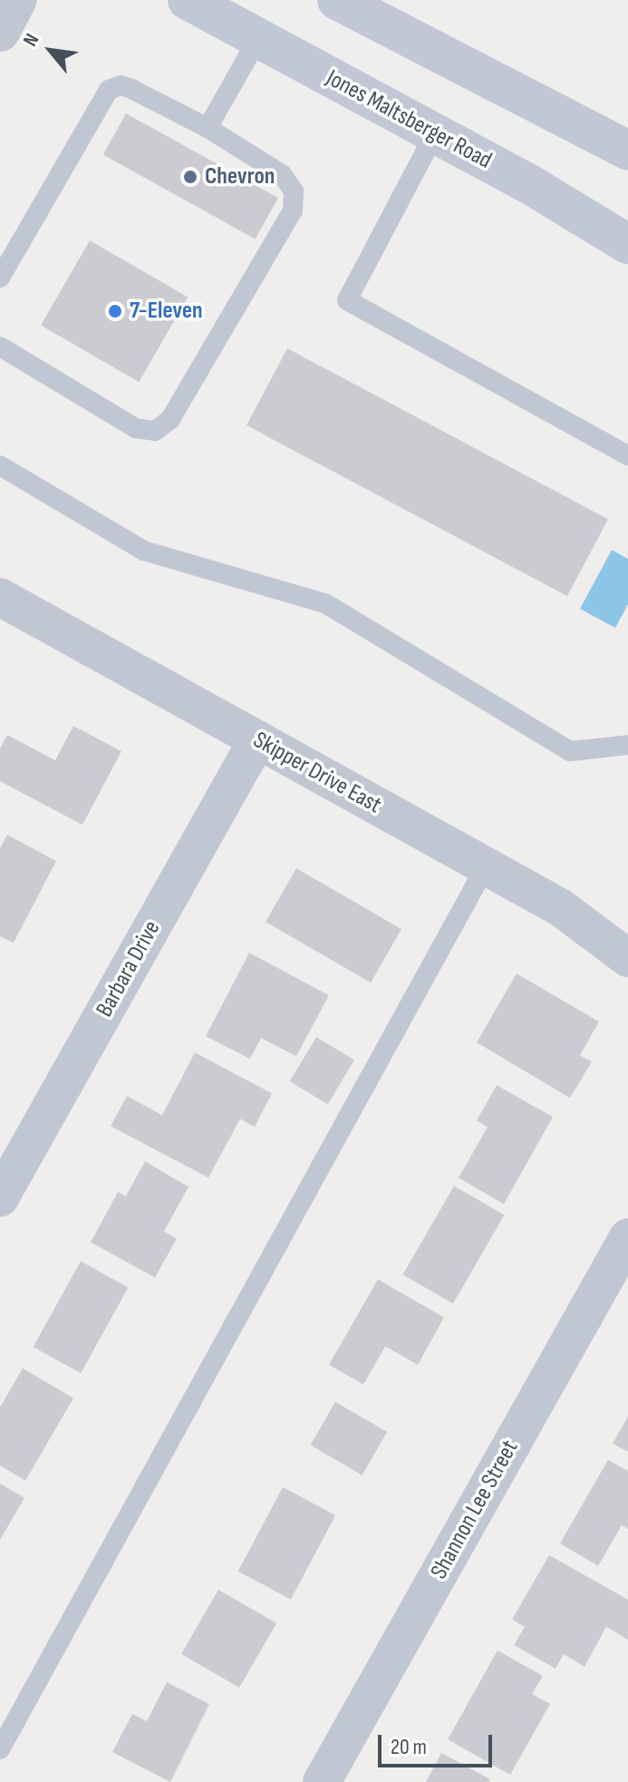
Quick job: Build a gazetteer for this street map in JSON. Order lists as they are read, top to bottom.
{
  "streets": {
    "main road": ["Jones Maltsberger Road"],
    "street": ["Skipper Drive East", "Barbara Drive", "Shannon Lee Street"]
  },
  "crossings": [
    ["Skipper Drive East", "Barbara Drive"]
  ],
  "places": ["Chevron", "7-Eleven"],
  "scale_bar": "20 m",
  "north": "top left"
}
